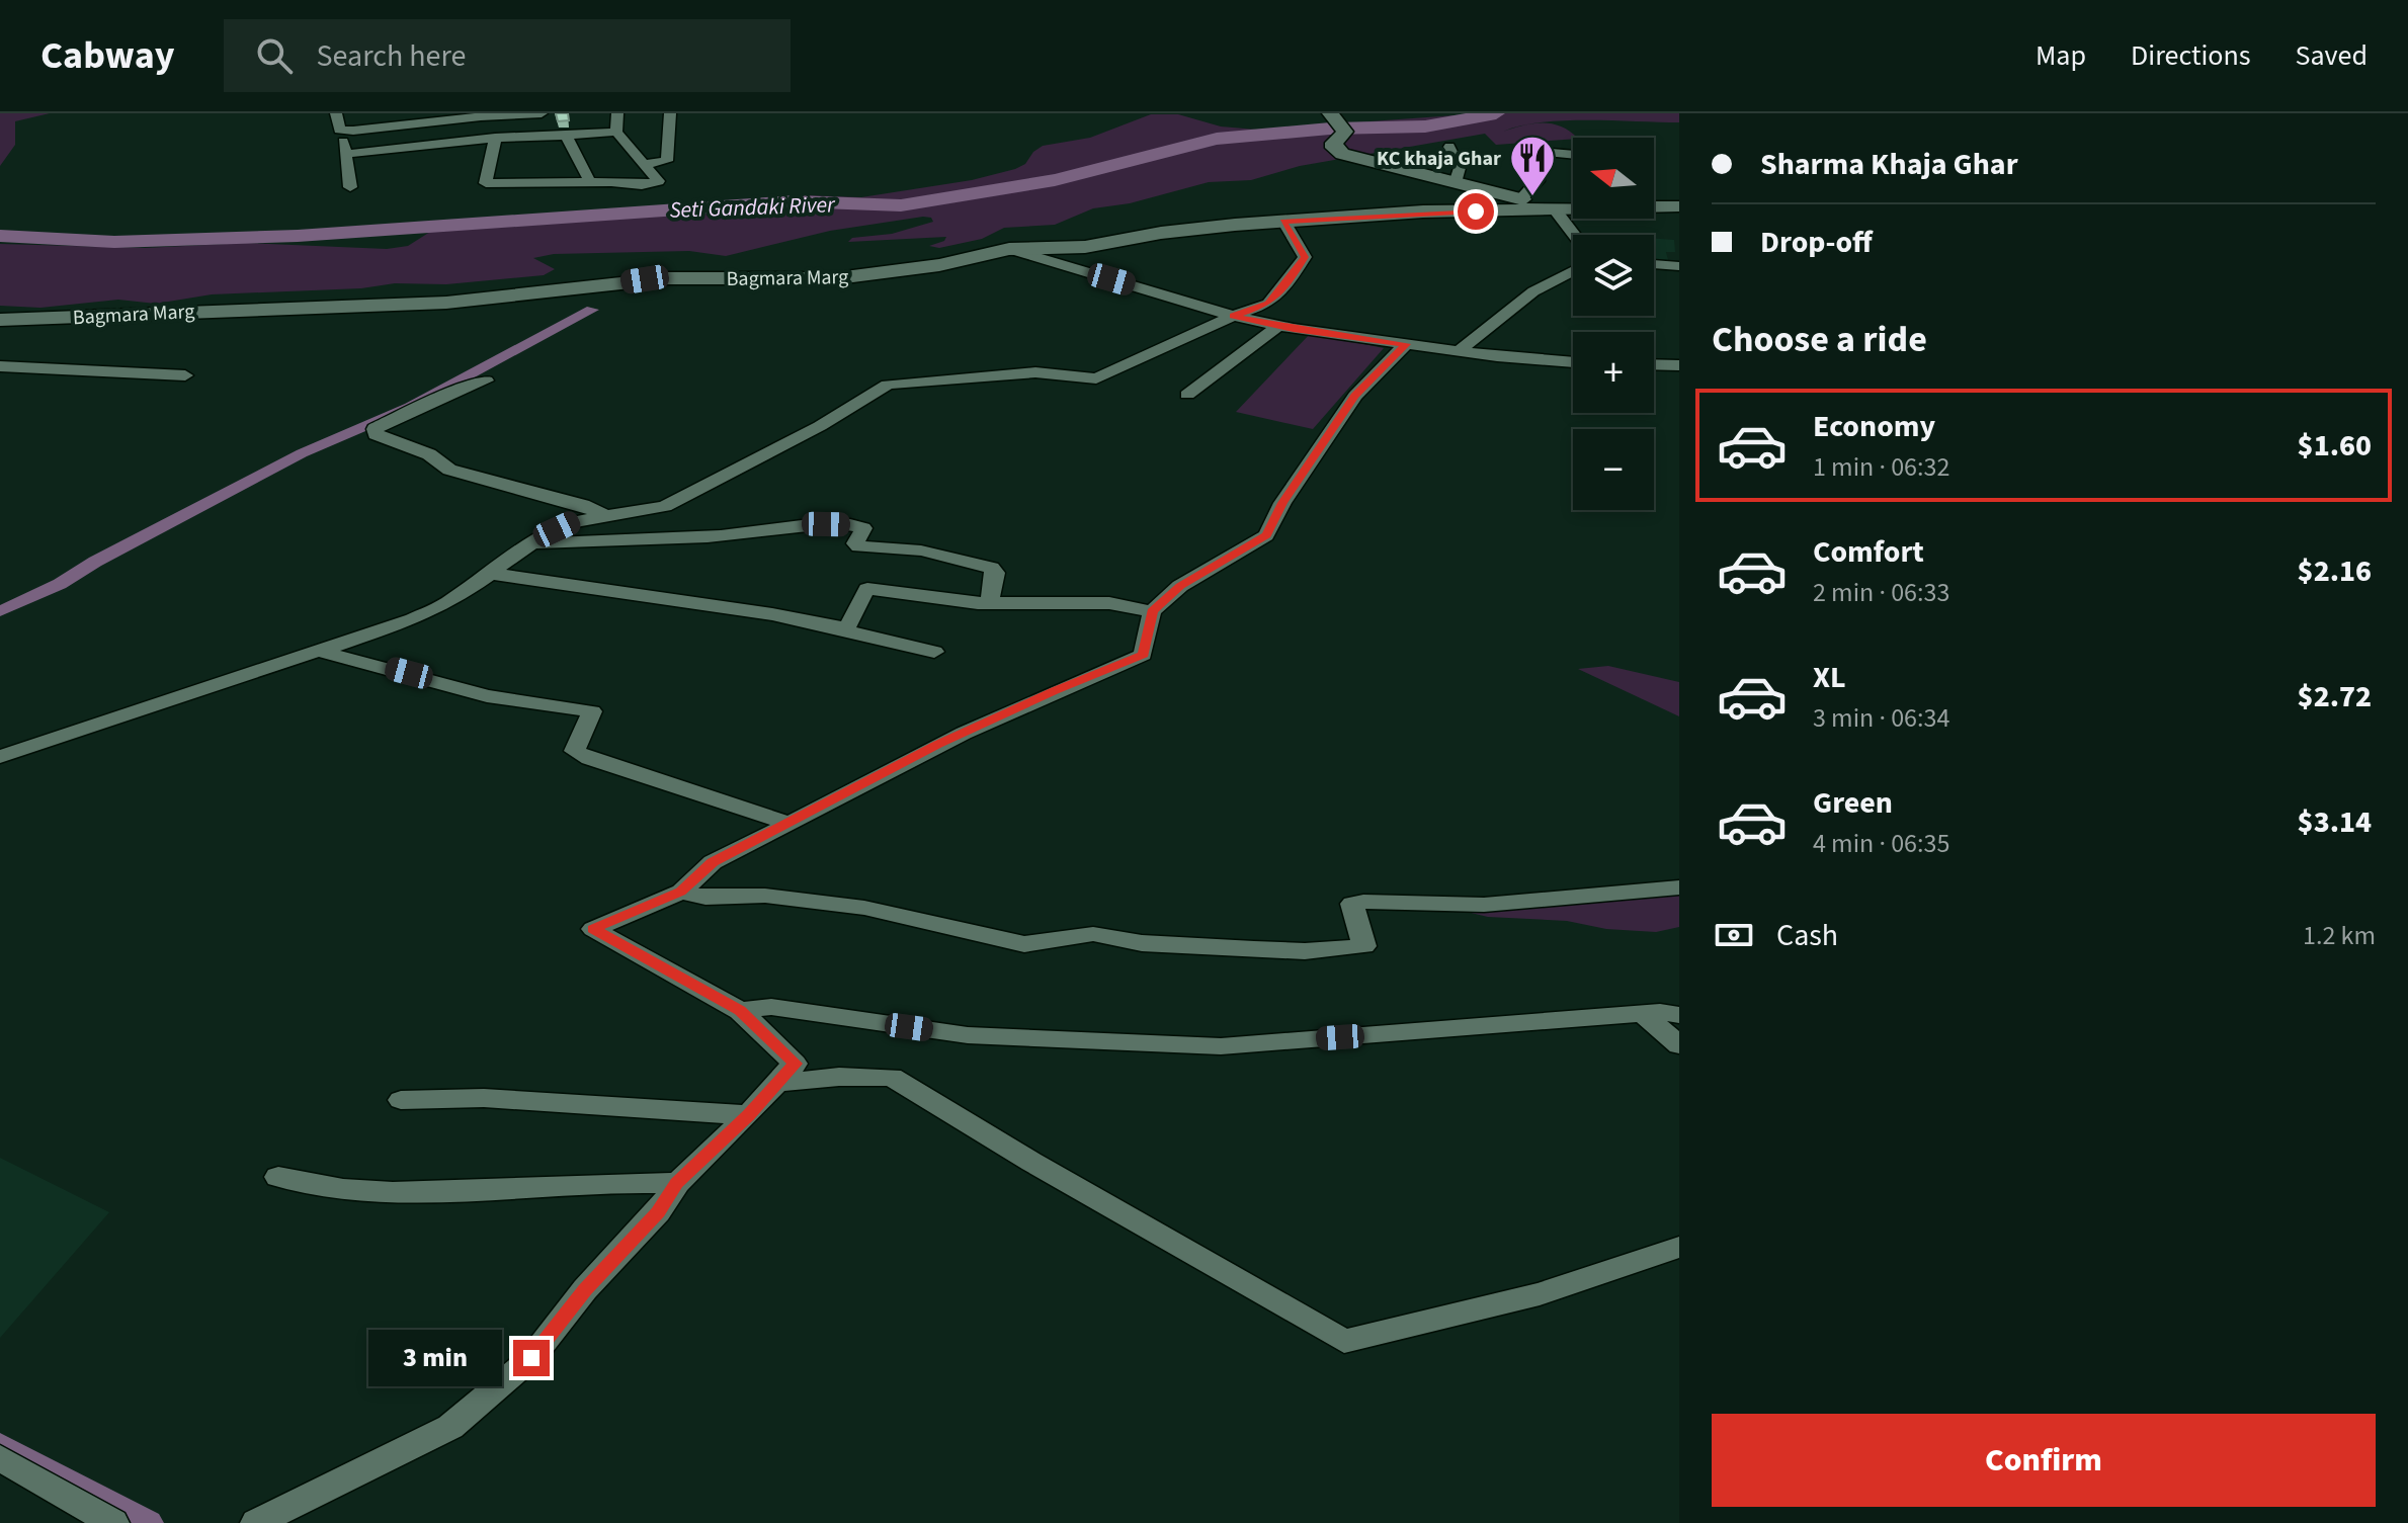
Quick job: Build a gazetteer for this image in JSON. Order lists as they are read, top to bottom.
{
  "streets": {
    "main road": ["Bagmara Marg"]
  },
  "water": ["Seti Gandaki River"],
  "places": {
    "restaurant": ["KC khaja Ghar"]
  },
  "north": "left",
  "page": {
    "header": "Cabway",
    "search": "Search here",
    "nav": ["Map", "Directions", "Saved"],
    "banner": ["Sharma Khaja Ghar", "Drop-off"],
    "map_buttons": ["+", "−"],
    "heading": "Choose a ride",
    "list": [
      {
        "name": "Economy",
        "note": "1 min · 06:32",
        "value": "$1.60"
      },
      {
        "name": "Comfort",
        "note": "2 min · 06:33",
        "value": "$2.16"
      },
      {
        "name": "XL",
        "note": "3 min · 06:34",
        "value": "$2.72"
      },
      {
        "name": "Green",
        "note": "4 min · 06:35",
        "value": "$3.14"
      }
    ],
    "pay": ["Cash", "1.2 km"],
    "bubble": "3 min",
    "buttons": "Confirm"
  }
}
